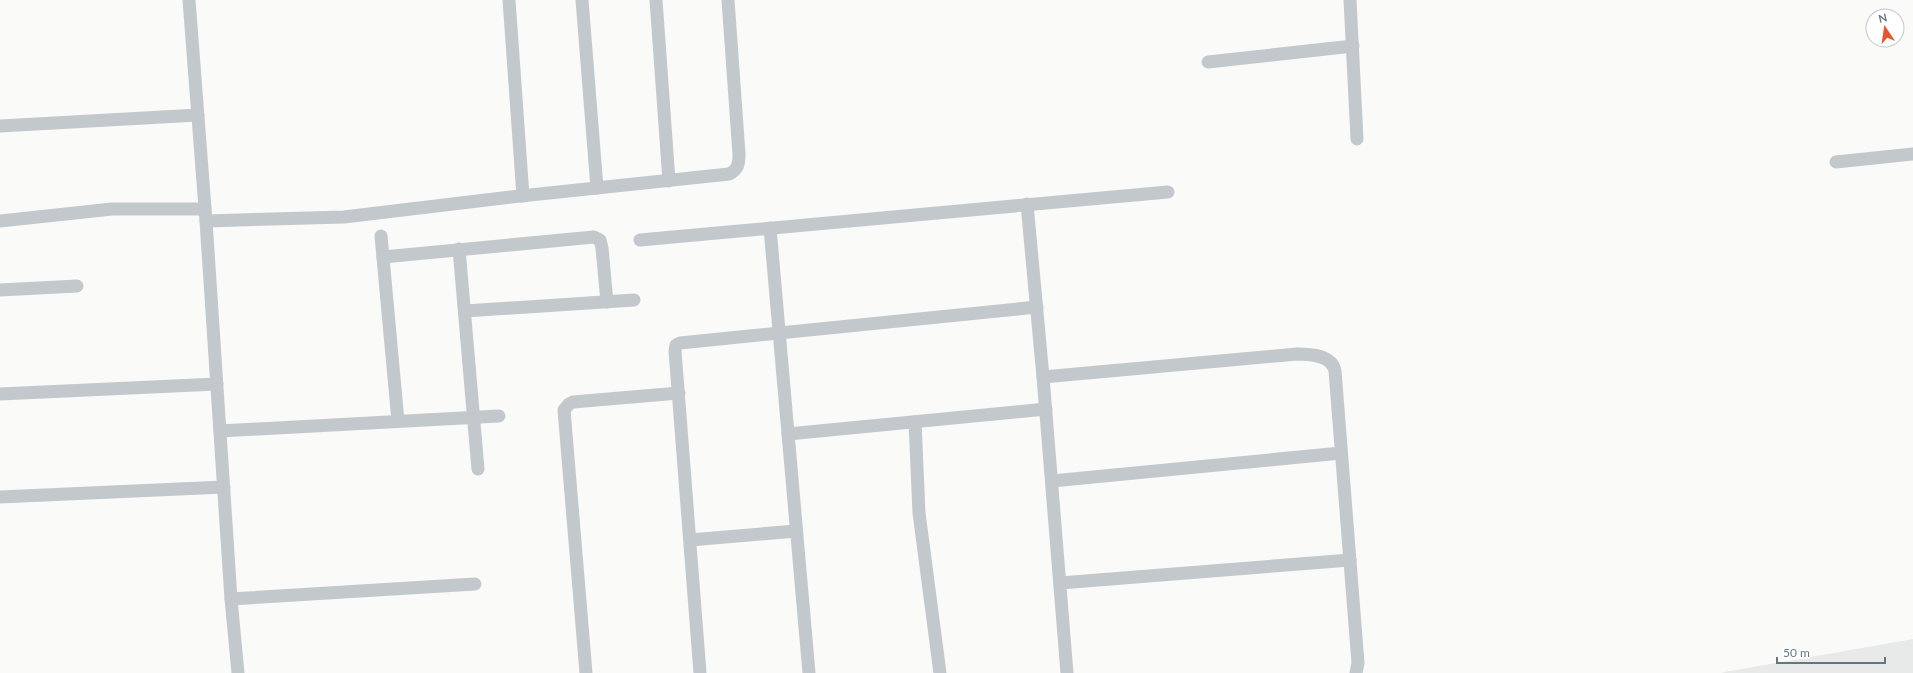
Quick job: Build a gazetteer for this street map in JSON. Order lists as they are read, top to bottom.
{
  "scale_bar": "50 m",
  "north": "top"
}
